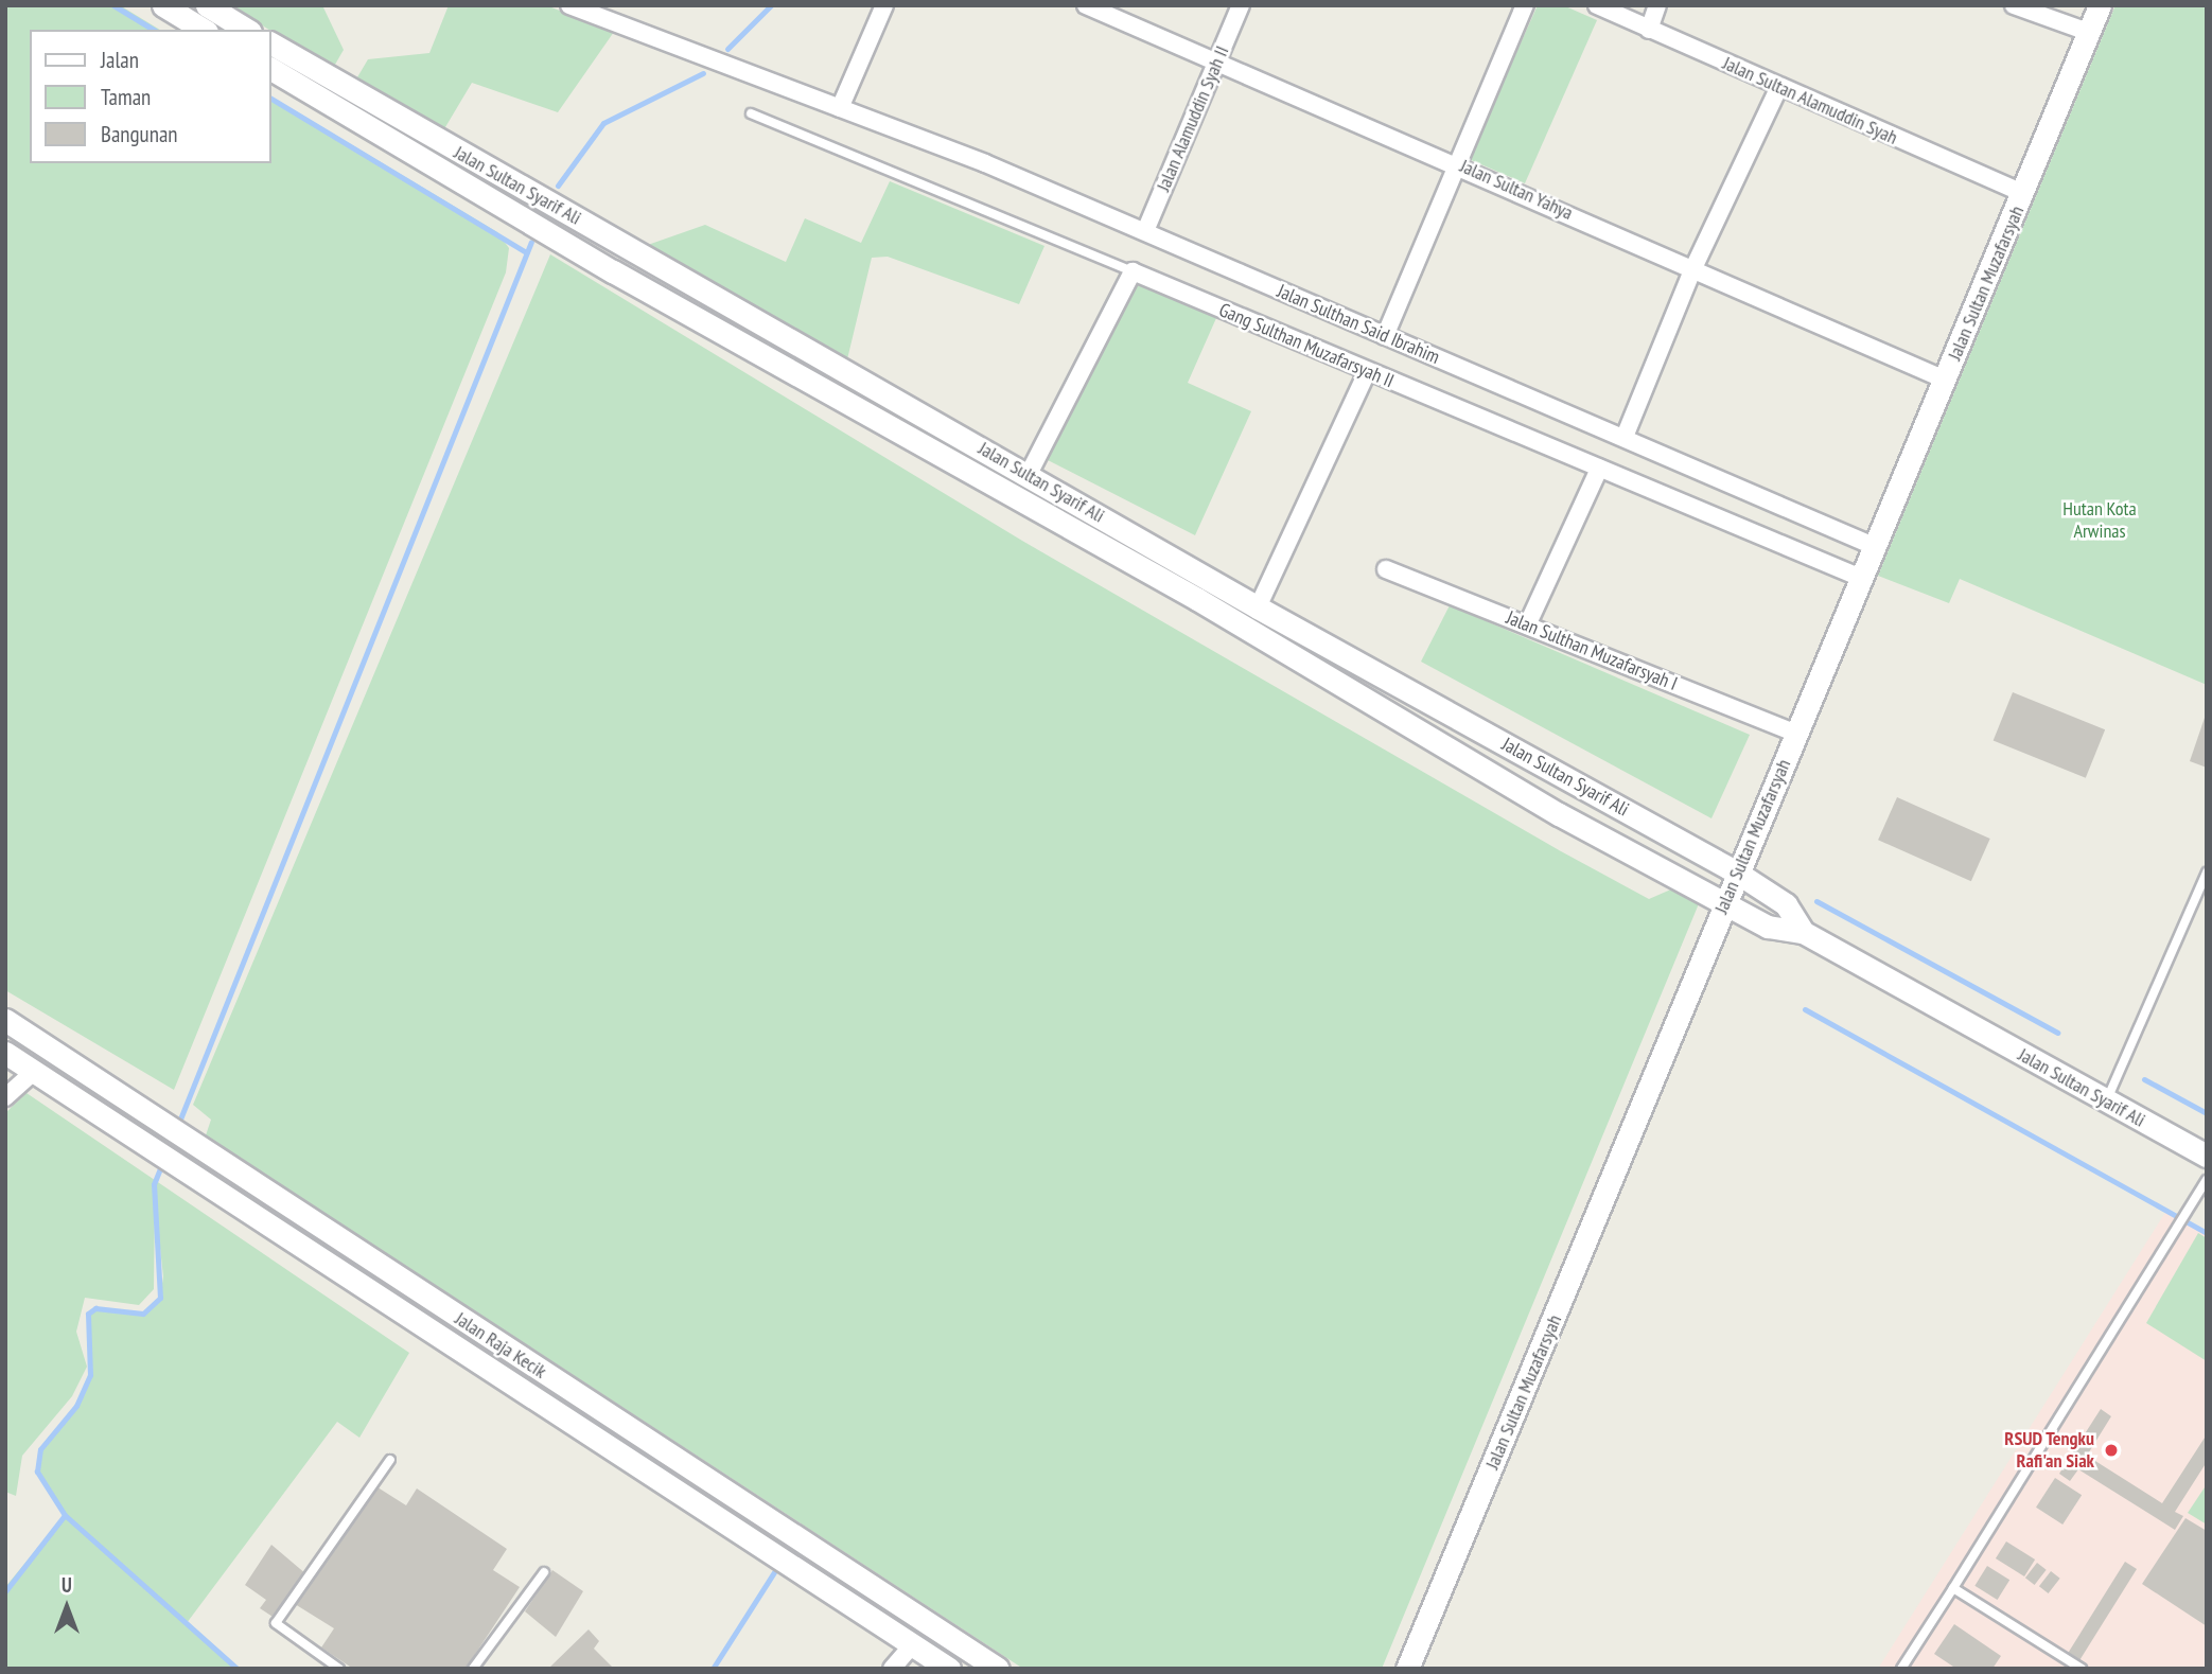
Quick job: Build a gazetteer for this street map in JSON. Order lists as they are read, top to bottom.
{
  "streets": {
    "street": [
      "Jalan Sultan Alamuddin Syah",
      "Jalan Alamuddin Syah II",
      "Jalan Sultan Syarif Ali",
      "Jalan Sultan Yahya",
      "Jalan Sultan Muzafarsyah",
      "Jalan Sulthan Said Ibrahim",
      "Gang Sulthan Muzafarsyah II",
      "Jalan Sulthan Muzafarsyah I",
      "Jalan Raja Kecik"
    ]
  },
  "crossings": [
    ["Jalan Sultan Alamuddin Syah", "Jalan Sultan Muzafarsyah"],
    ["Jalan Alamuddin Syah II", "Jalan Sultan Yahya"],
    ["Jalan Alamuddin Syah II", "Jalan Sulthan Said Ibrahim"],
    ["Jalan Sultan Syarif Ali", "Jalan Sultan Muzafarsyah"],
    ["Jalan Sultan Yahya", "Jalan Sultan Muzafarsyah"],
    ["Jalan Sultan Muzafarsyah", "Jalan Sulthan Said Ibrahim"],
    ["Jalan Sultan Muzafarsyah", "Gang Sulthan Muzafarsyah II"],
    ["Jalan Sultan Muzafarsyah", "Jalan Sulthan Muzafarsyah I"]
  ],
  "parks": ["Hutan Kota Arwinas"],
  "places": ["RSUD Tengku Rafi'an Siak"],
  "legend": ["Jalan", "Taman", "Bangunan"],
  "north": "top"
}
